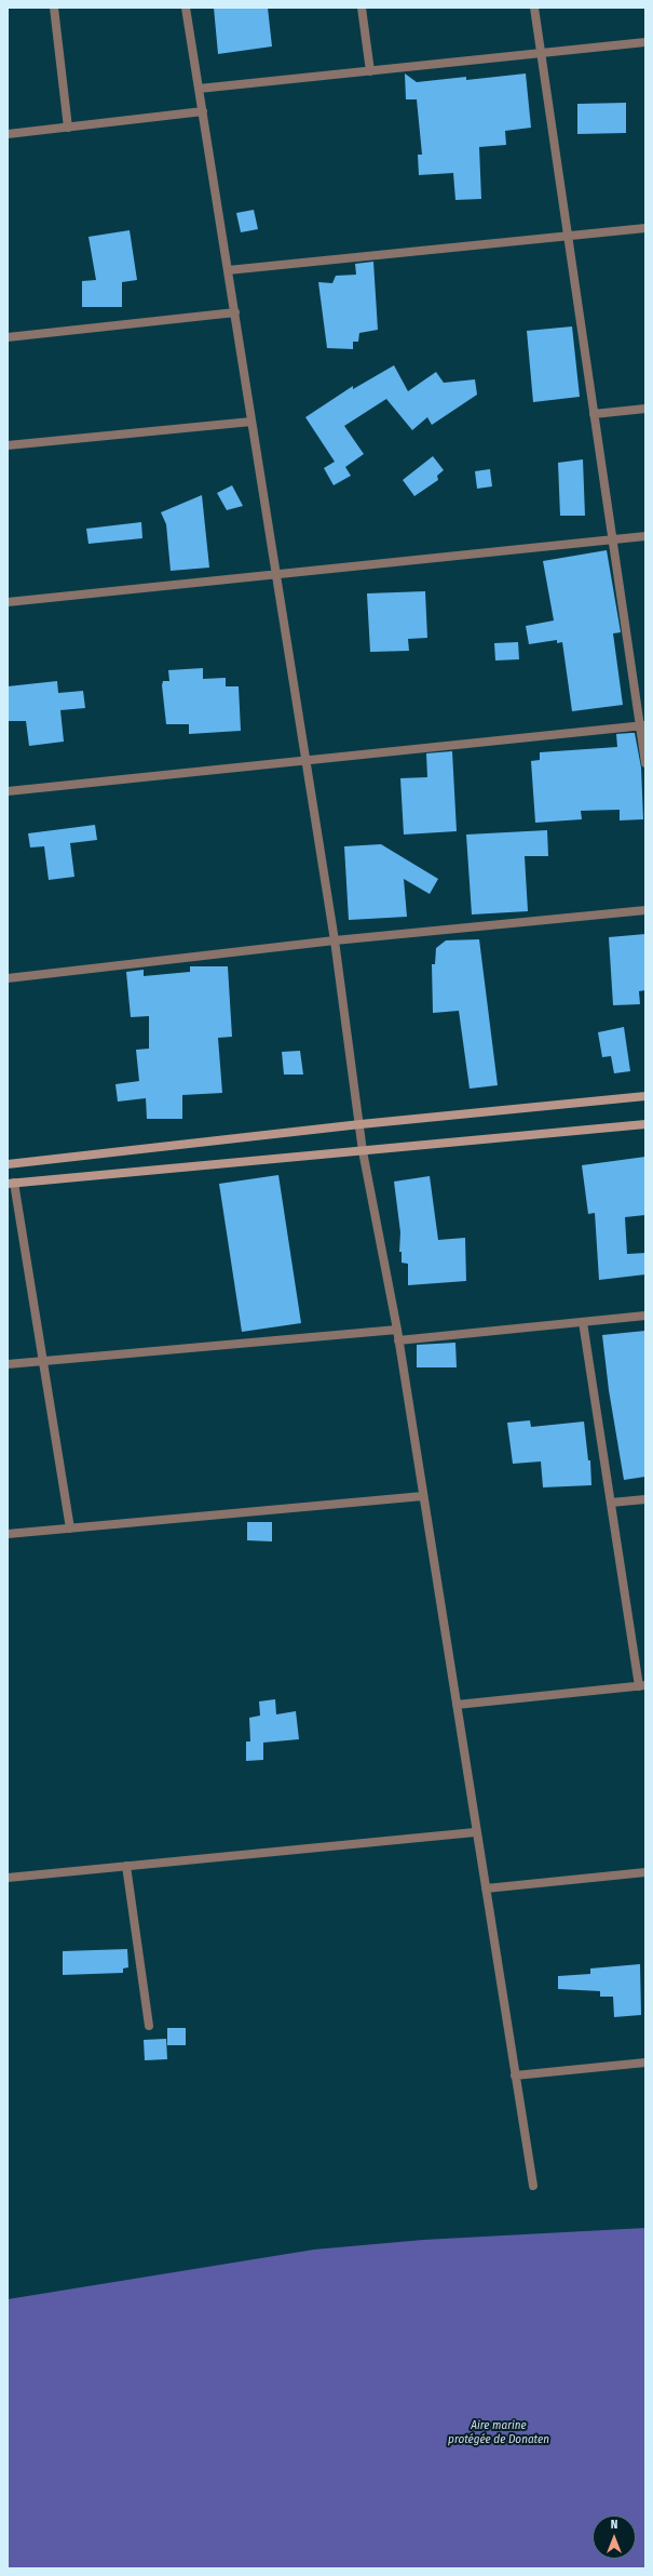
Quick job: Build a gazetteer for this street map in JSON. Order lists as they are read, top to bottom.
{
  "water": ["Aire marine protégée de Donaten"],
  "north": "top"
}
